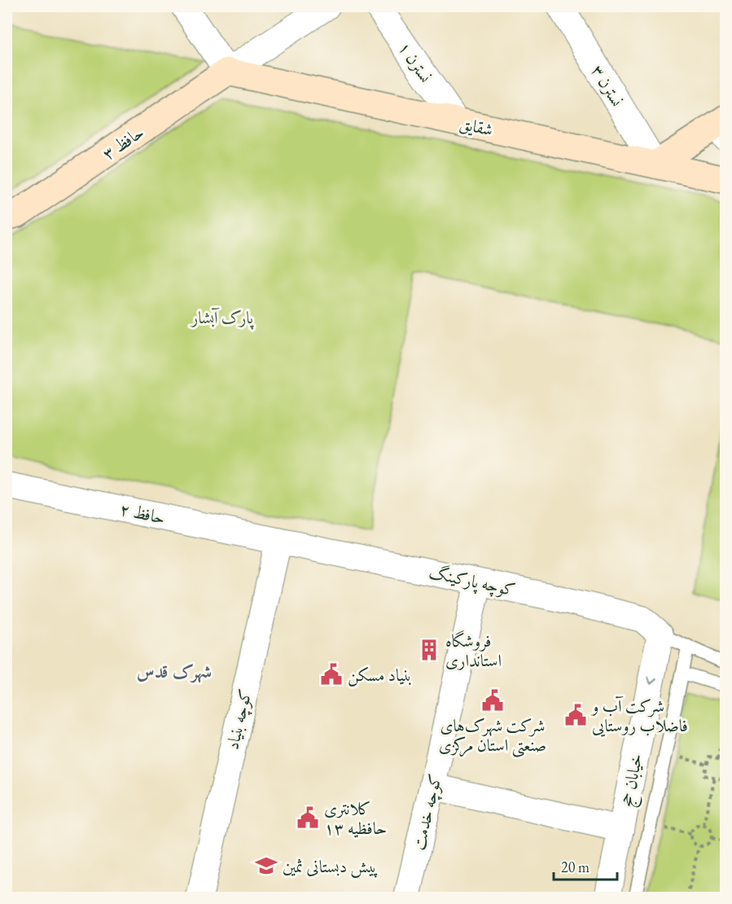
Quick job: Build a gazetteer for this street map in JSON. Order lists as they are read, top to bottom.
{
  "streets": {
    "street": [
      "نسترن ۱",
      "نسترن ۳",
      "شقایق",
      "حافظ ۳",
      "حافظ ۲",
      "کوچه پارکینگ",
      "کوچه بنیاد",
      "خیابان حج",
      "کوچه خدمت"
    ]
  },
  "crossings": [
    ["نسترن ۳", "شقایق"],
    ["شقایق", "حافظ ۳"],
    ["حافظ ۲", "کوچه پارکینگ"],
    ["حافظ ۲", "کوچه بنیاد"],
    ["کوچه پارکینگ", "کوچه بنیاد"],
    ["کوچه پارکینگ", "خیابان حج"],
    ["کوچه پارکینگ", "کوچه خدمت"]
  ],
  "one_way": ["خیابان حج"],
  "districts": ["شهرک قدس"],
  "parks": ["پارک آبشار"],
  "places": {
    "building": ["فروشگاه استانداری"],
    "public building": [
      "بنیاد مسکن",
      "شرکت شهرک‌های صنعتی استان مرکزی",
      "شرکت آب و فاضلاب روستایی",
      "کلانتری ۱۳ حافظیه"
    ],
    "school or university": ["پیش دبستانی ثمین"]
  },
  "scale_bar": "20 m"
}
